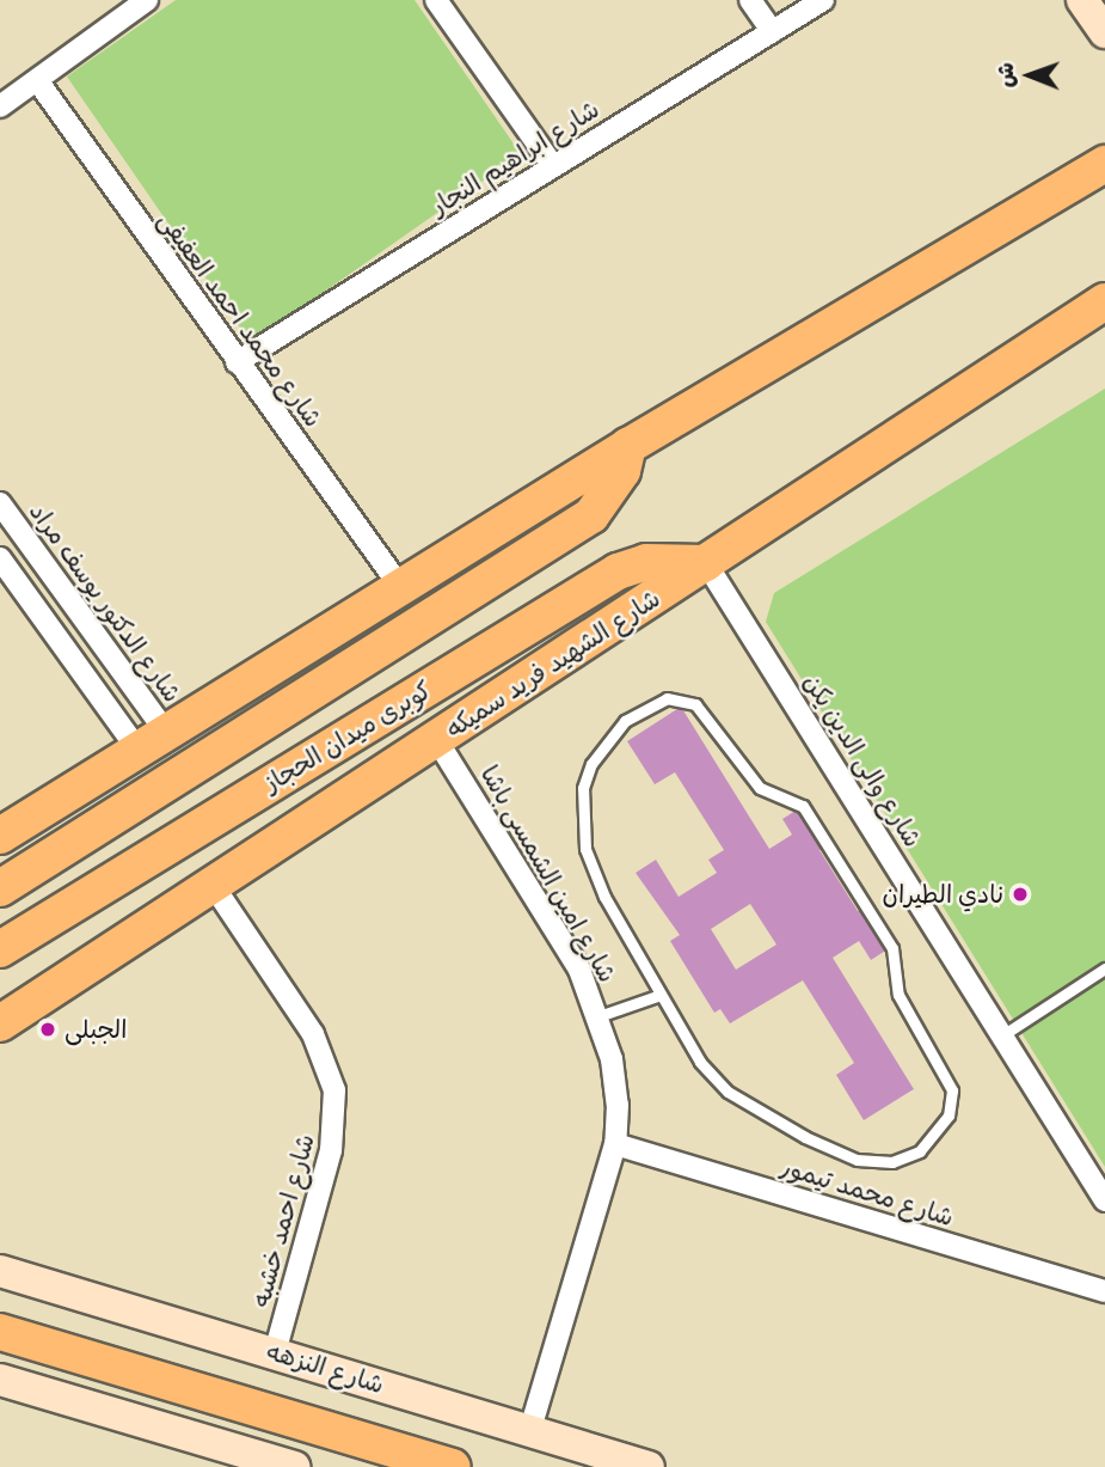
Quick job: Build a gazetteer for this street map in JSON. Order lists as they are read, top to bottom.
{
  "streets": {
    "main road": ["شارع الشهيد فريد سميكه", "كوبرى ميدان الحجاز", "شارع النزهه"],
    "street": [
      "شارع ابراهيم النجار",
      "شارع محمد احمد العفيفى",
      "شارع الدكتور يوسف مراد",
      "شارع والى الدين يكن",
      "شارع امين الشمسى باشا",
      "شارع محمد تيمور",
      "شارع احمد خشبه"
    ]
  },
  "crossings": [
    ["شارع ابراهيم النجار", "شارع محمد احمد العفيفى"],
    ["شارع الشهيد فريد سميكه", "كوبرى ميدان الحجاز"],
    ["شارع الشهيد فريد سميكه", "شارع والى الدين يكن"],
    ["شارع الشهيد فريد سميكه", "شارع امين الشمسى باشا"],
    ["شارع الشهيد فريد سميكه", "شارع احمد خشبه"],
    ["كوبرى ميدان الحجاز", "شارع والى الدين يكن"],
    ["شارع امين الشمسى باشا", "شارع محمد تيمور"],
    ["شارع امين الشمسى باشا", "شارع النزهه"],
    ["شارع احمد خشبه", "شارع النزهه"]
  ],
  "places": ["نادي الطيران", "الجبلى"],
  "north": "left"
}
